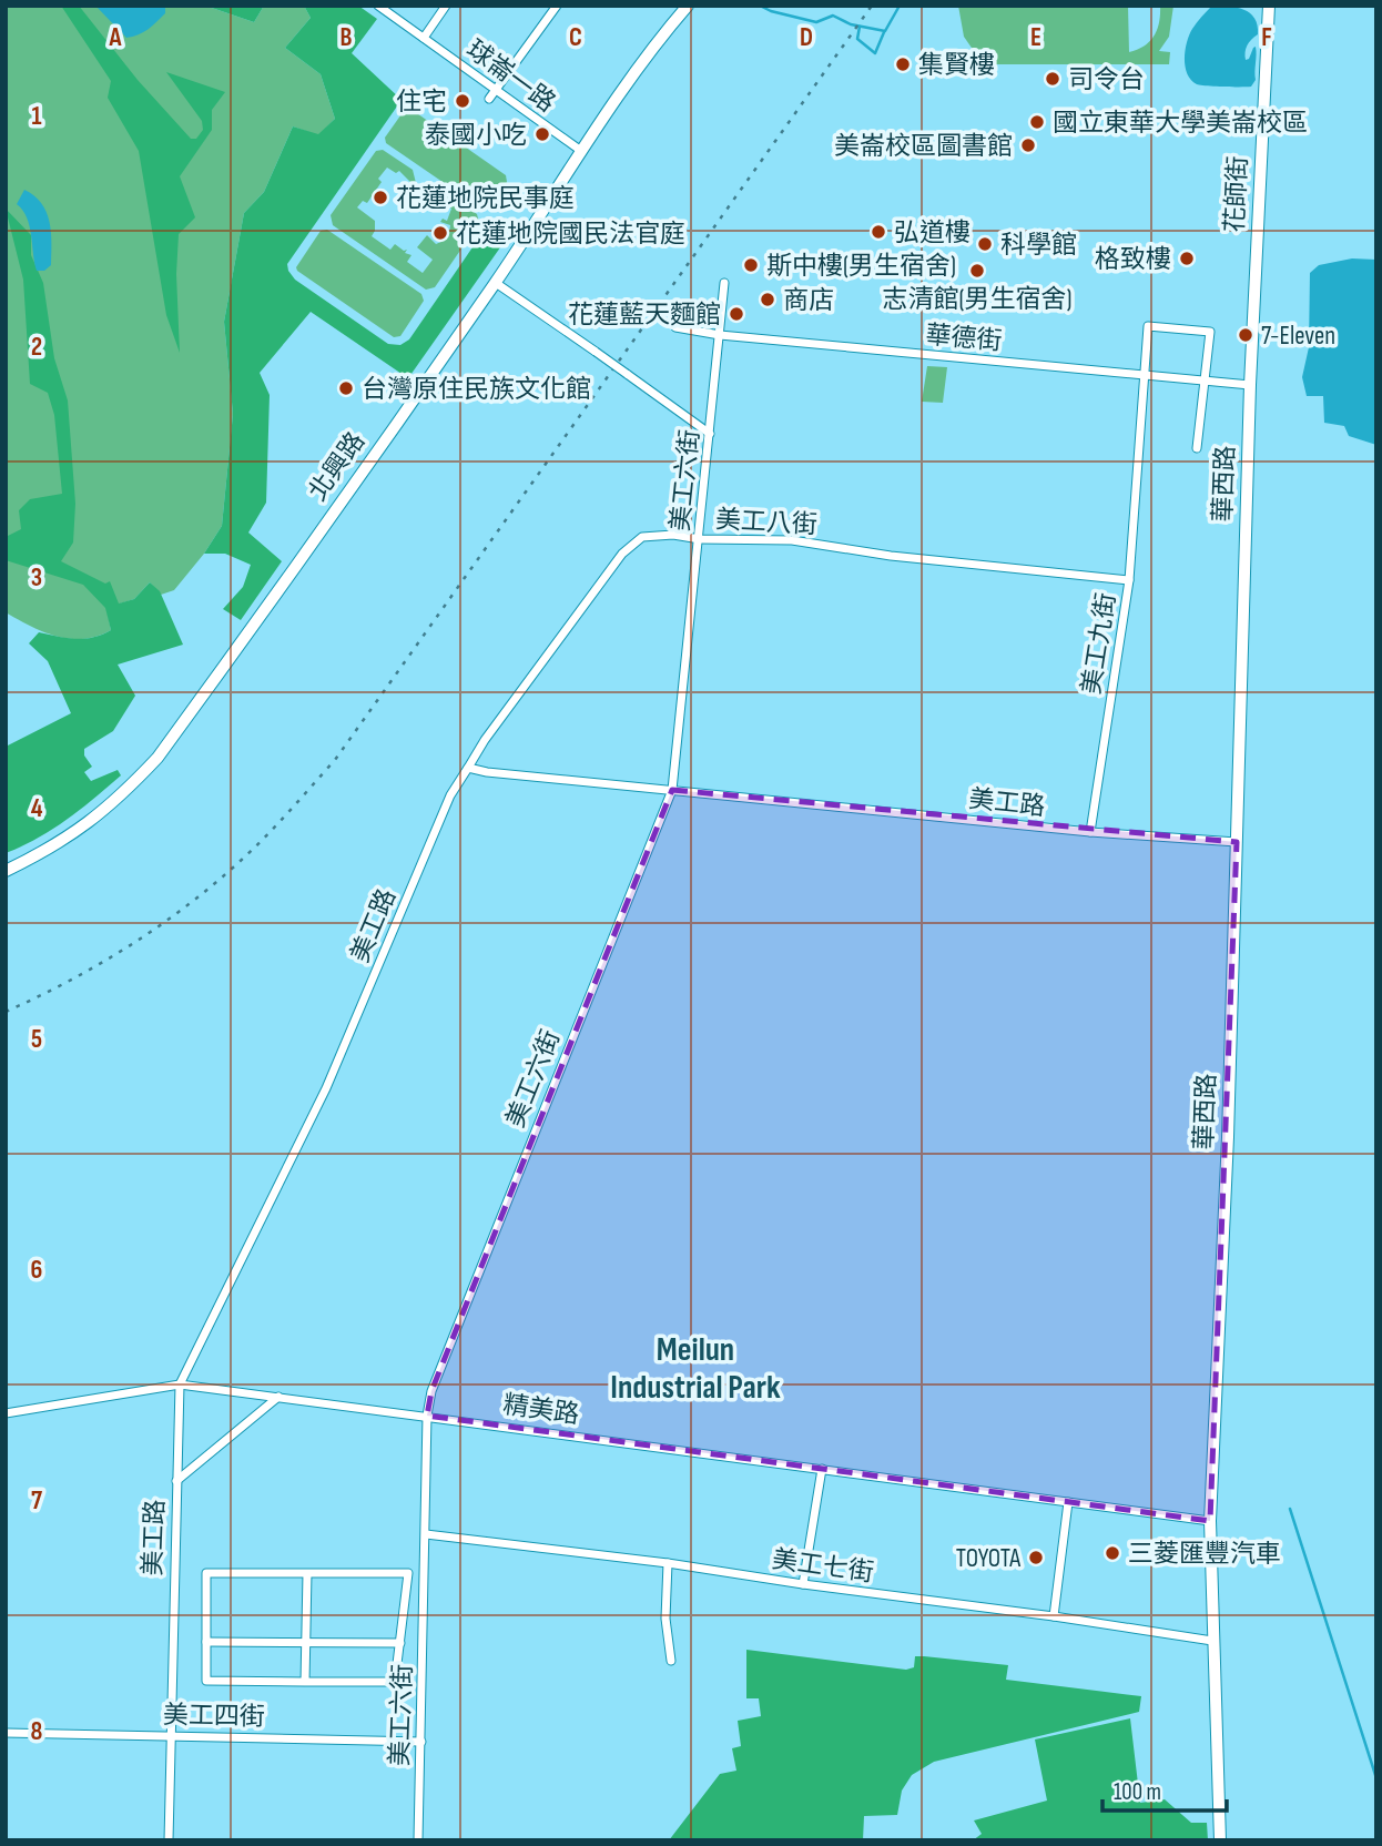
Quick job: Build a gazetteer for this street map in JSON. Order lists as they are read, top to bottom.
{
  "streets": {
    "street": [
      "球崙一路",
      "花師街",
      "華德街",
      "北興路",
      "美工六街",
      "華西路",
      "美工八街",
      "美工九街",
      "美工路",
      "精美路",
      "美工七街",
      "美工四街"
    ]
  },
  "crossings": [
    ["球崙一路", "北興路"],
    ["花師街", "華德街"],
    ["花師街", "華西路"],
    ["華德街", "美工六街"],
    ["華德街", "華西路"],
    ["華德街", "美工九街"],
    ["美工六街", "美工八街"],
    ["美工六街", "美工路"],
    ["美工六街", "精美路"],
    ["美工六街", "美工七街"],
    ["美工六街", "美工四街"],
    ["華西路", "美工路"],
    ["華西路", "精美路"],
    ["華西路", "美工七街"],
    ["美工八街", "美工九街"],
    ["美工八街", "美工路"],
    ["美工九街", "美工路"],
    ["美工路", "精美路"],
    ["美工路", "美工四街"]
  ],
  "districts": ["Meilun Industrial Park"],
  "places": [
    "集賢樓",
    "司令台",
    "住宅",
    "國立東華大學美崙校區",
    "泰國小吃",
    "美崙校區圖書館",
    "花蓮地院民事庭",
    "弘道樓",
    "花蓮地院國民法官庭",
    "科學館",
    "格致樓",
    "斯中樓(男生宿舍)",
    "志清館(男生宿舍)",
    "商店",
    "花蓮藍天麵館",
    "7-Eleven",
    "台灣原住民族文化館",
    "三菱匯豐汽車",
    "TOYOTA"
  ],
  "scale_bar": "100 m",
  "grid": {
    "columns": [
      "A",
      "B",
      "C",
      "D",
      "E",
      "F"
    ],
    "rows": [
      "1",
      "2",
      "3",
      "4",
      "5",
      "6",
      "7",
      "8"
    ]
  }
}
